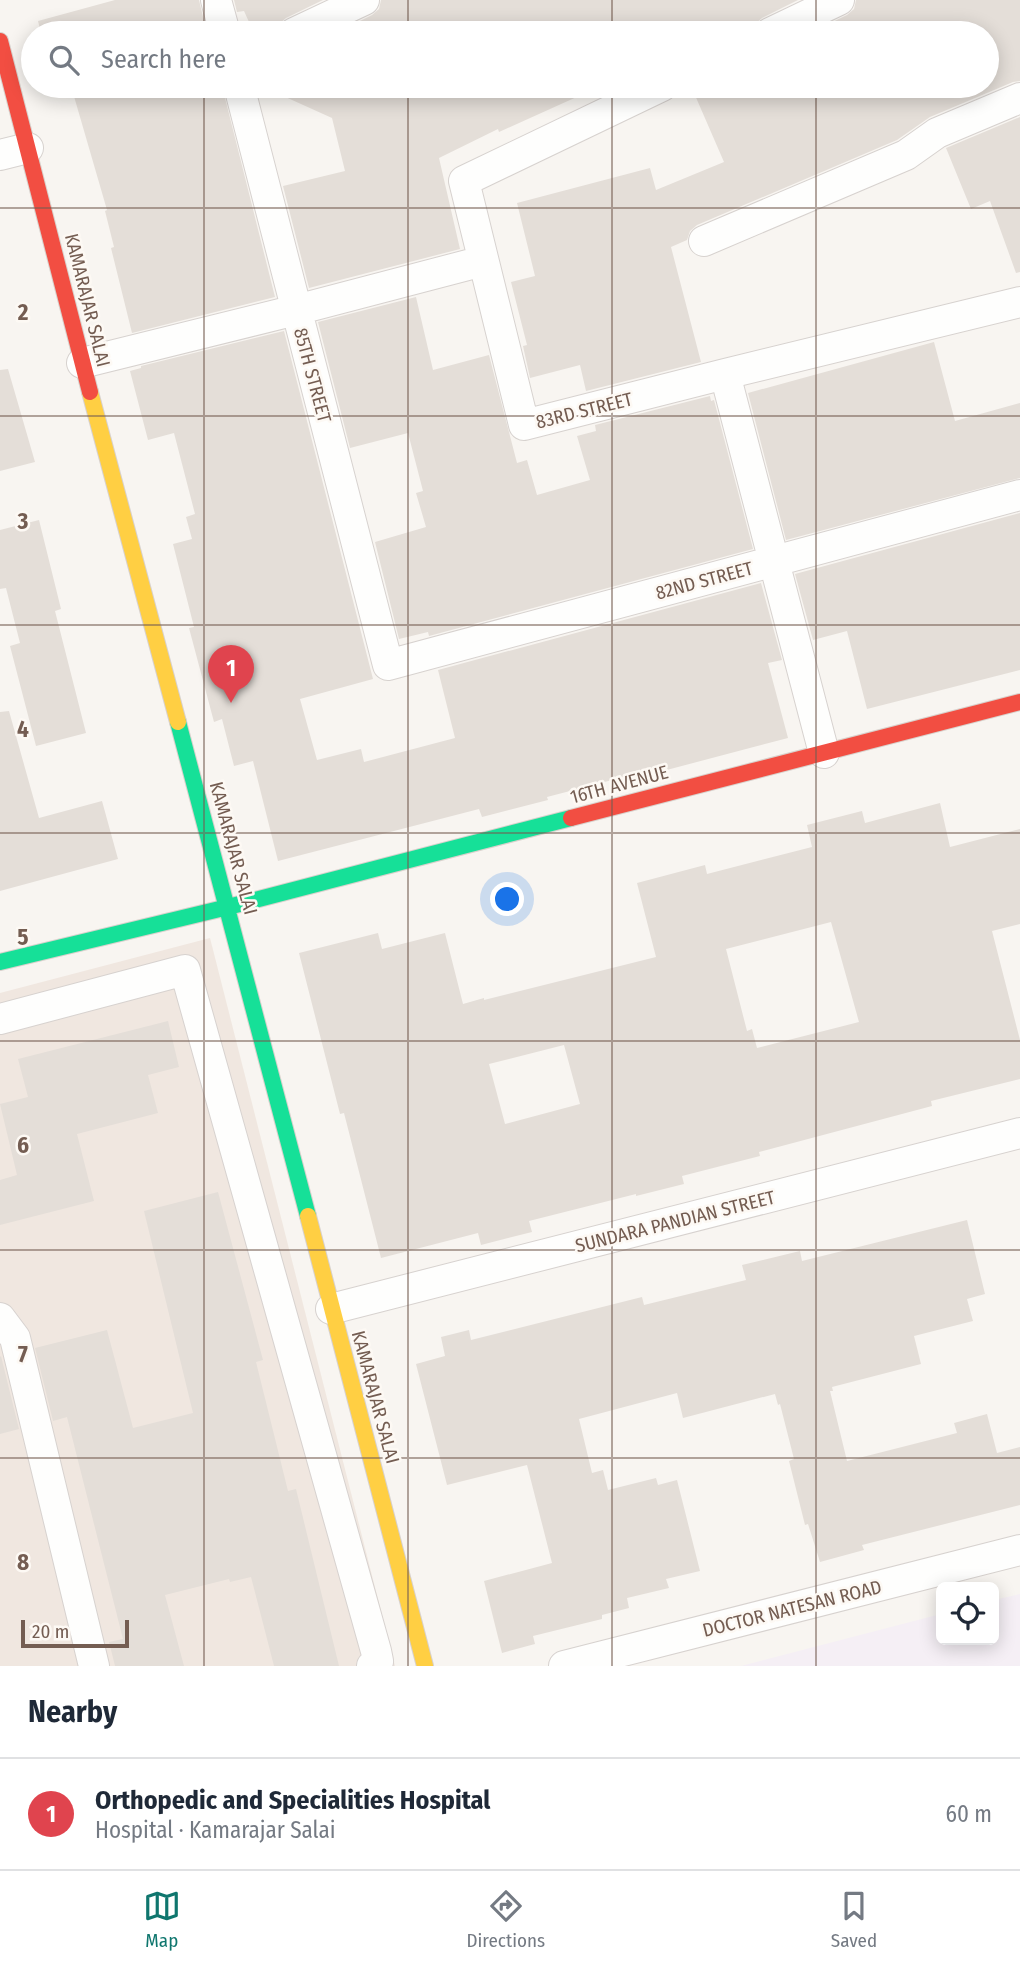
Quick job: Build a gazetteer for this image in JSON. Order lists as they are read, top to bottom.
{
  "streets": {
    "street": [
      "KAMARAJAR SALAI",
      "85TH STREET",
      "83RD STREET",
      "82ND STREET",
      "16TH AVENUE",
      "SUNDARA PANDIAN STREET",
      "DOCTOR NATESAN ROAD"
    ]
  },
  "crossings": [
    ["KAMARAJAR SALAI", "16TH AVENUE"],
    ["KAMARAJAR SALAI", "SUNDARA PANDIAN STREET"],
    ["85TH STREET", "82ND STREET"]
  ],
  "scale_bar": "20 m",
  "page": {
    "search": "Search here",
    "pins": "1",
    "scale": "20 m",
    "heading": "Nearby",
    "list": [
      {
        "mark": "1",
        "name": "Orthopedic and Specialities Hospital",
        "note": "Hospital · Kamarajar Salai",
        "value": "60 m"
      }
    ],
    "nav": ["Map", "Directions", "Saved"]
  },
  "grid": {
    "rows": [
      "2",
      "3",
      "4",
      "5",
      "6",
      "7",
      "8"
    ]
  }
}
